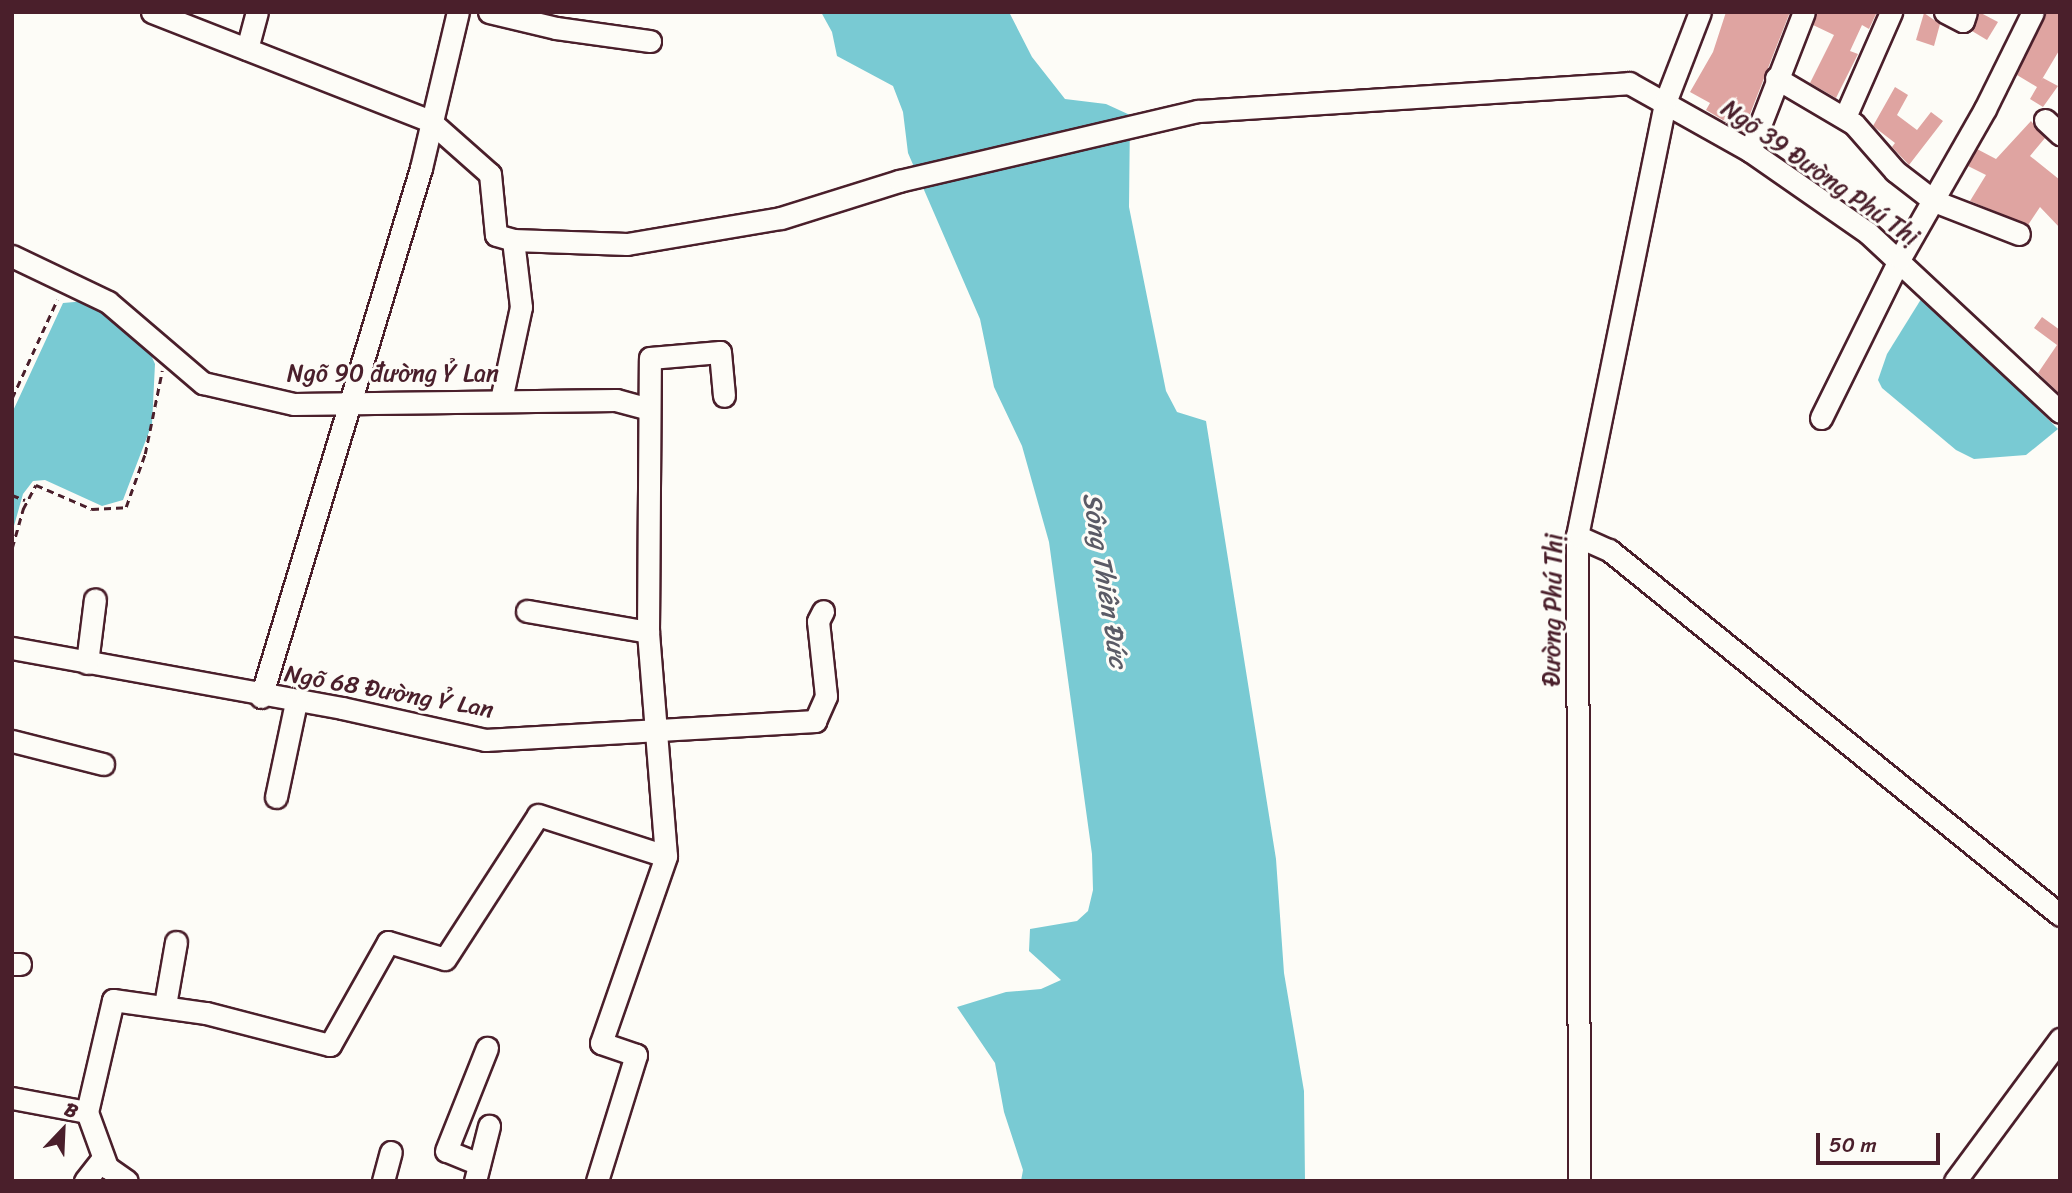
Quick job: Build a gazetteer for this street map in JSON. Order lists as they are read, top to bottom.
{
  "streets": {
    "street": [
      "Ngõ 39 Đường Phú Thị",
      "Ngõ 90 đường Ỷ Lan",
      "Đường Phú Thị",
      "Ngõ 68 Đường Ỷ Lan"
    ]
  },
  "crossings": [
    ["Ngõ 39 Đường Phú Thị", "Đường Phú Thị"]
  ],
  "water": ["Sông Thiên Đức"],
  "scale_bar": "50 m",
  "north": "top right"
}
